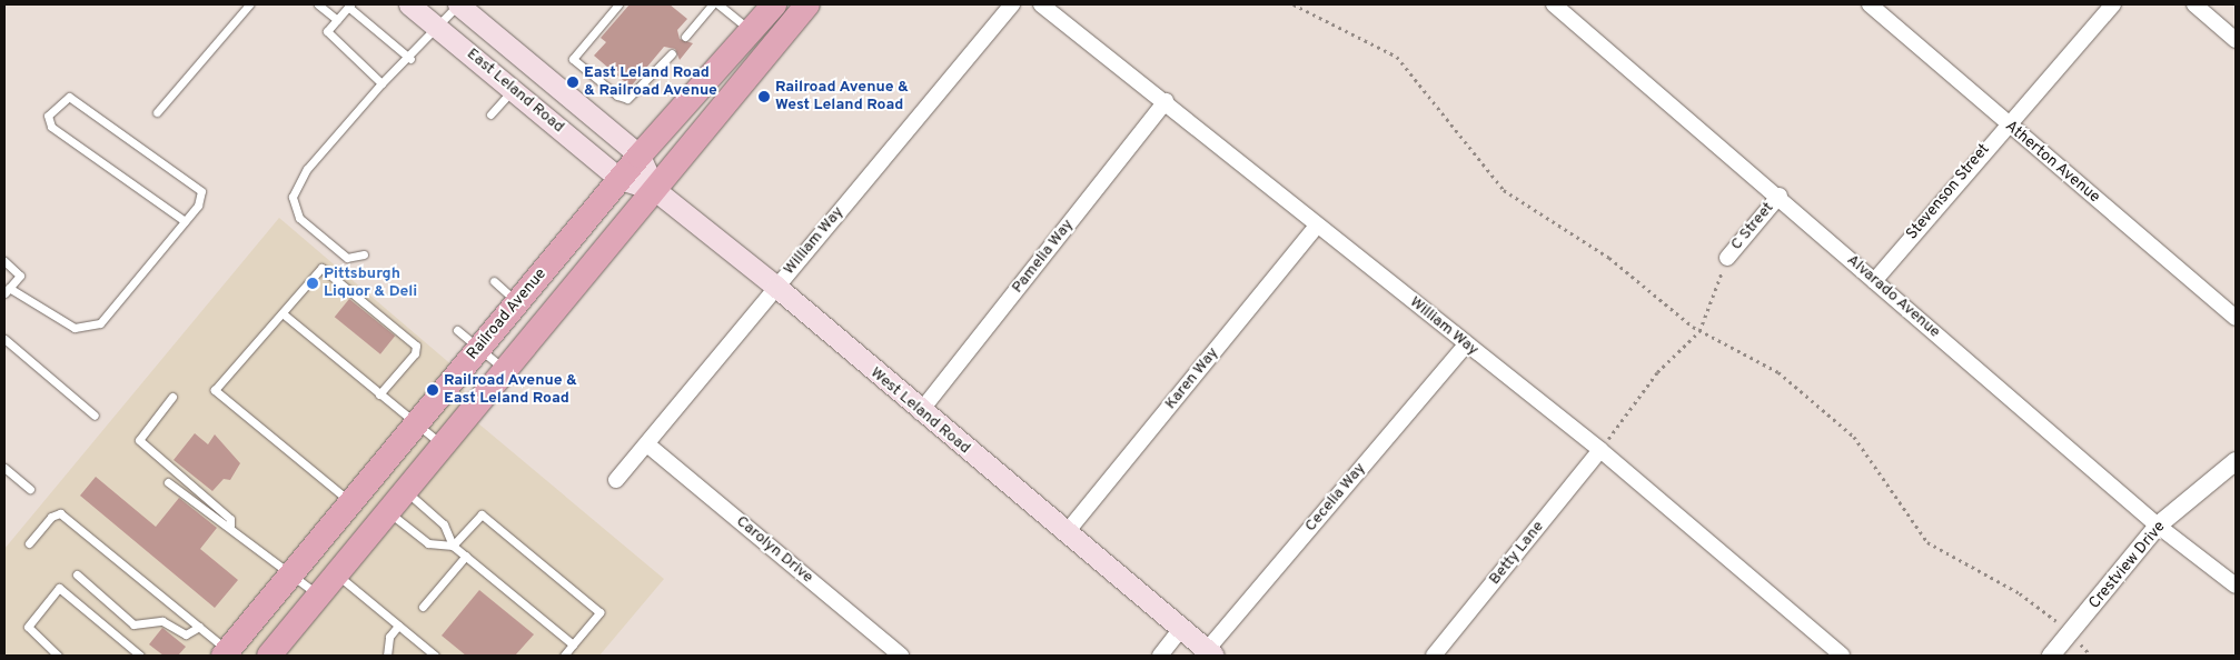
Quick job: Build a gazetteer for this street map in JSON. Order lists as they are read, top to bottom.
{
  "streets": {
    "highway": ["Railroad Avenue"],
    "main road": ["East Leland Road", "West Leland Road"],
    "street": [
      "Atherton Avenue",
      "Stevenson Street",
      "C Street",
      "William Way",
      "Pamelia Way",
      "Alvarado Avenue",
      "Karen Way",
      "Cecelia Way",
      "Carolyn Drive",
      "Betty Lane",
      "Crestview Drive"
    ]
  },
  "crossings": [
    ["East Leland Road", "Railroad Avenue"],
    ["East Leland Road", "West Leland Road"],
    ["Atherton Avenue", "Stevenson Street"],
    ["Stevenson Street", "Alvarado Avenue"],
    ["C Street", "Alvarado Avenue"],
    ["William Way", "Pamelia Way"],
    ["William Way", "Karen Way"],
    ["William Way", "West Leland Road"],
    ["William Way", "Cecelia Way"],
    ["William Way", "Carolyn Drive"],
    ["William Way", "Betty Lane"],
    ["Pamelia Way", "West Leland Road"],
    ["Alvarado Avenue", "Crestview Drive"],
    ["Railroad Avenue", "West Leland Road"],
    ["Karen Way", "West Leland Road"],
    ["West Leland Road", "Cecelia Way"]
  ],
  "places": [
    "East Leland Road & Railroad Avenue",
    "Railroad Avenue & West Leland Road",
    "Pittsburgh Liquor & Deli",
    "Railroad Avenue & East Leland Road"
  ]
}
